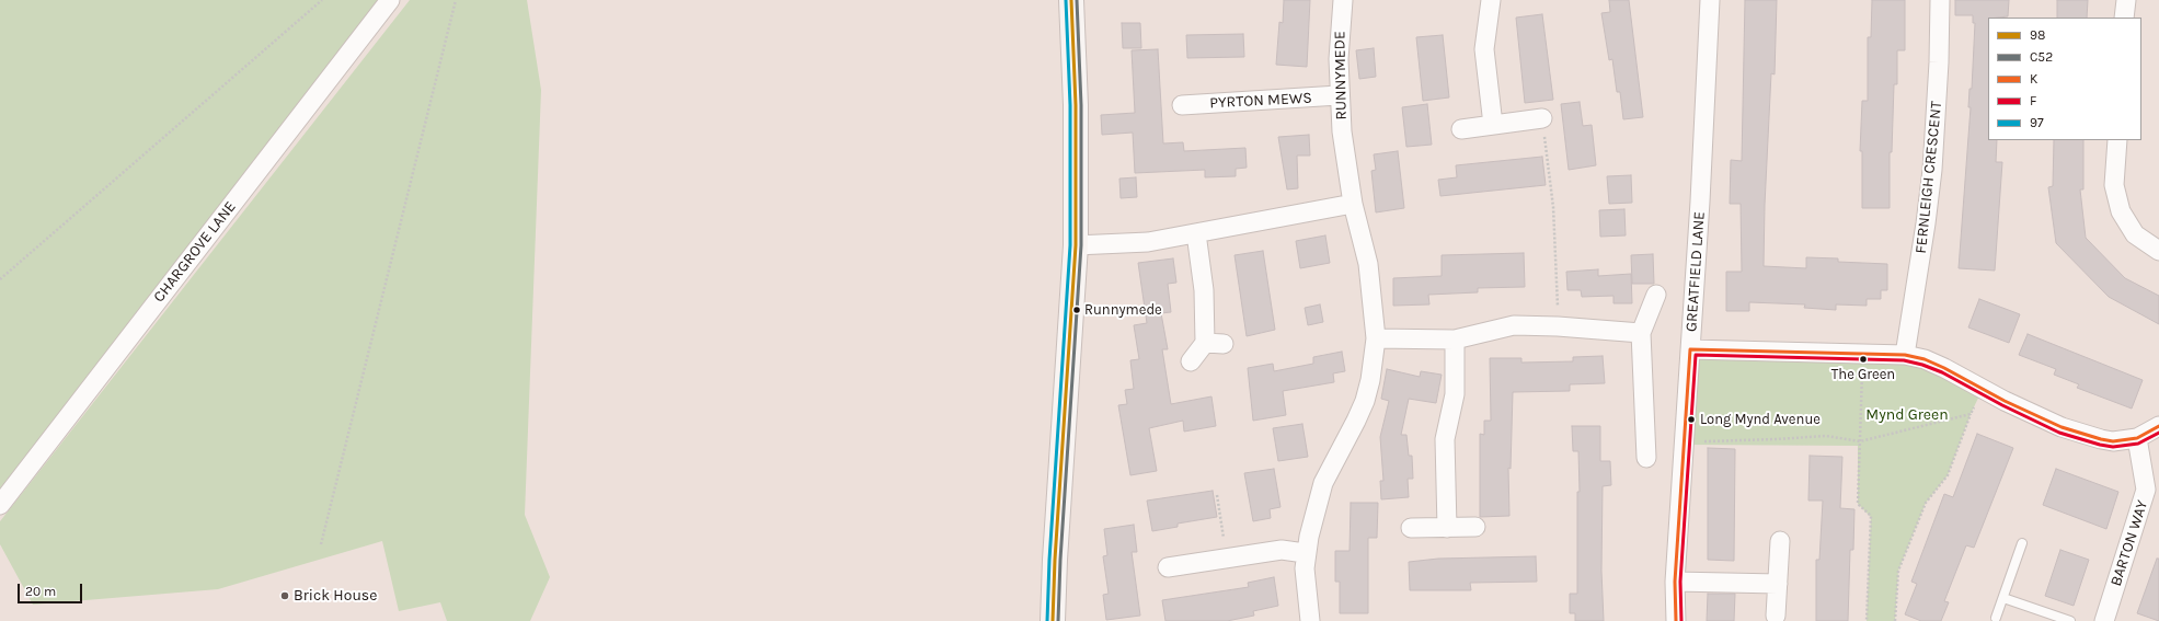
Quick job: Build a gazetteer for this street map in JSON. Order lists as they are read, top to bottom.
{
  "streets": {
    "street": [
      "RUNNYMEDE",
      "PYRTON MEWS",
      "FERNLEIGH CRESCENT",
      "CHARGROVE LANE",
      "GREATFIELD LANE",
      "BARTON WAY"
    ]
  },
  "crossings": [
    ["RUNNYMEDE", "PYRTON MEWS"]
  ],
  "parks": ["Mynd Green"],
  "places": [
    "Runnymede",
    "The Green",
    "Long Mynd Avenue",
    "Brick House"
  ],
  "lines": [
    "transit line 98",
    "transit line C52",
    "transit line 97",
    "transit line K",
    "transit line F"
  ],
  "legend": [
    "98",
    "C52",
    "K",
    "F",
    "97"
  ],
  "scale_bar": "20 m"
}
